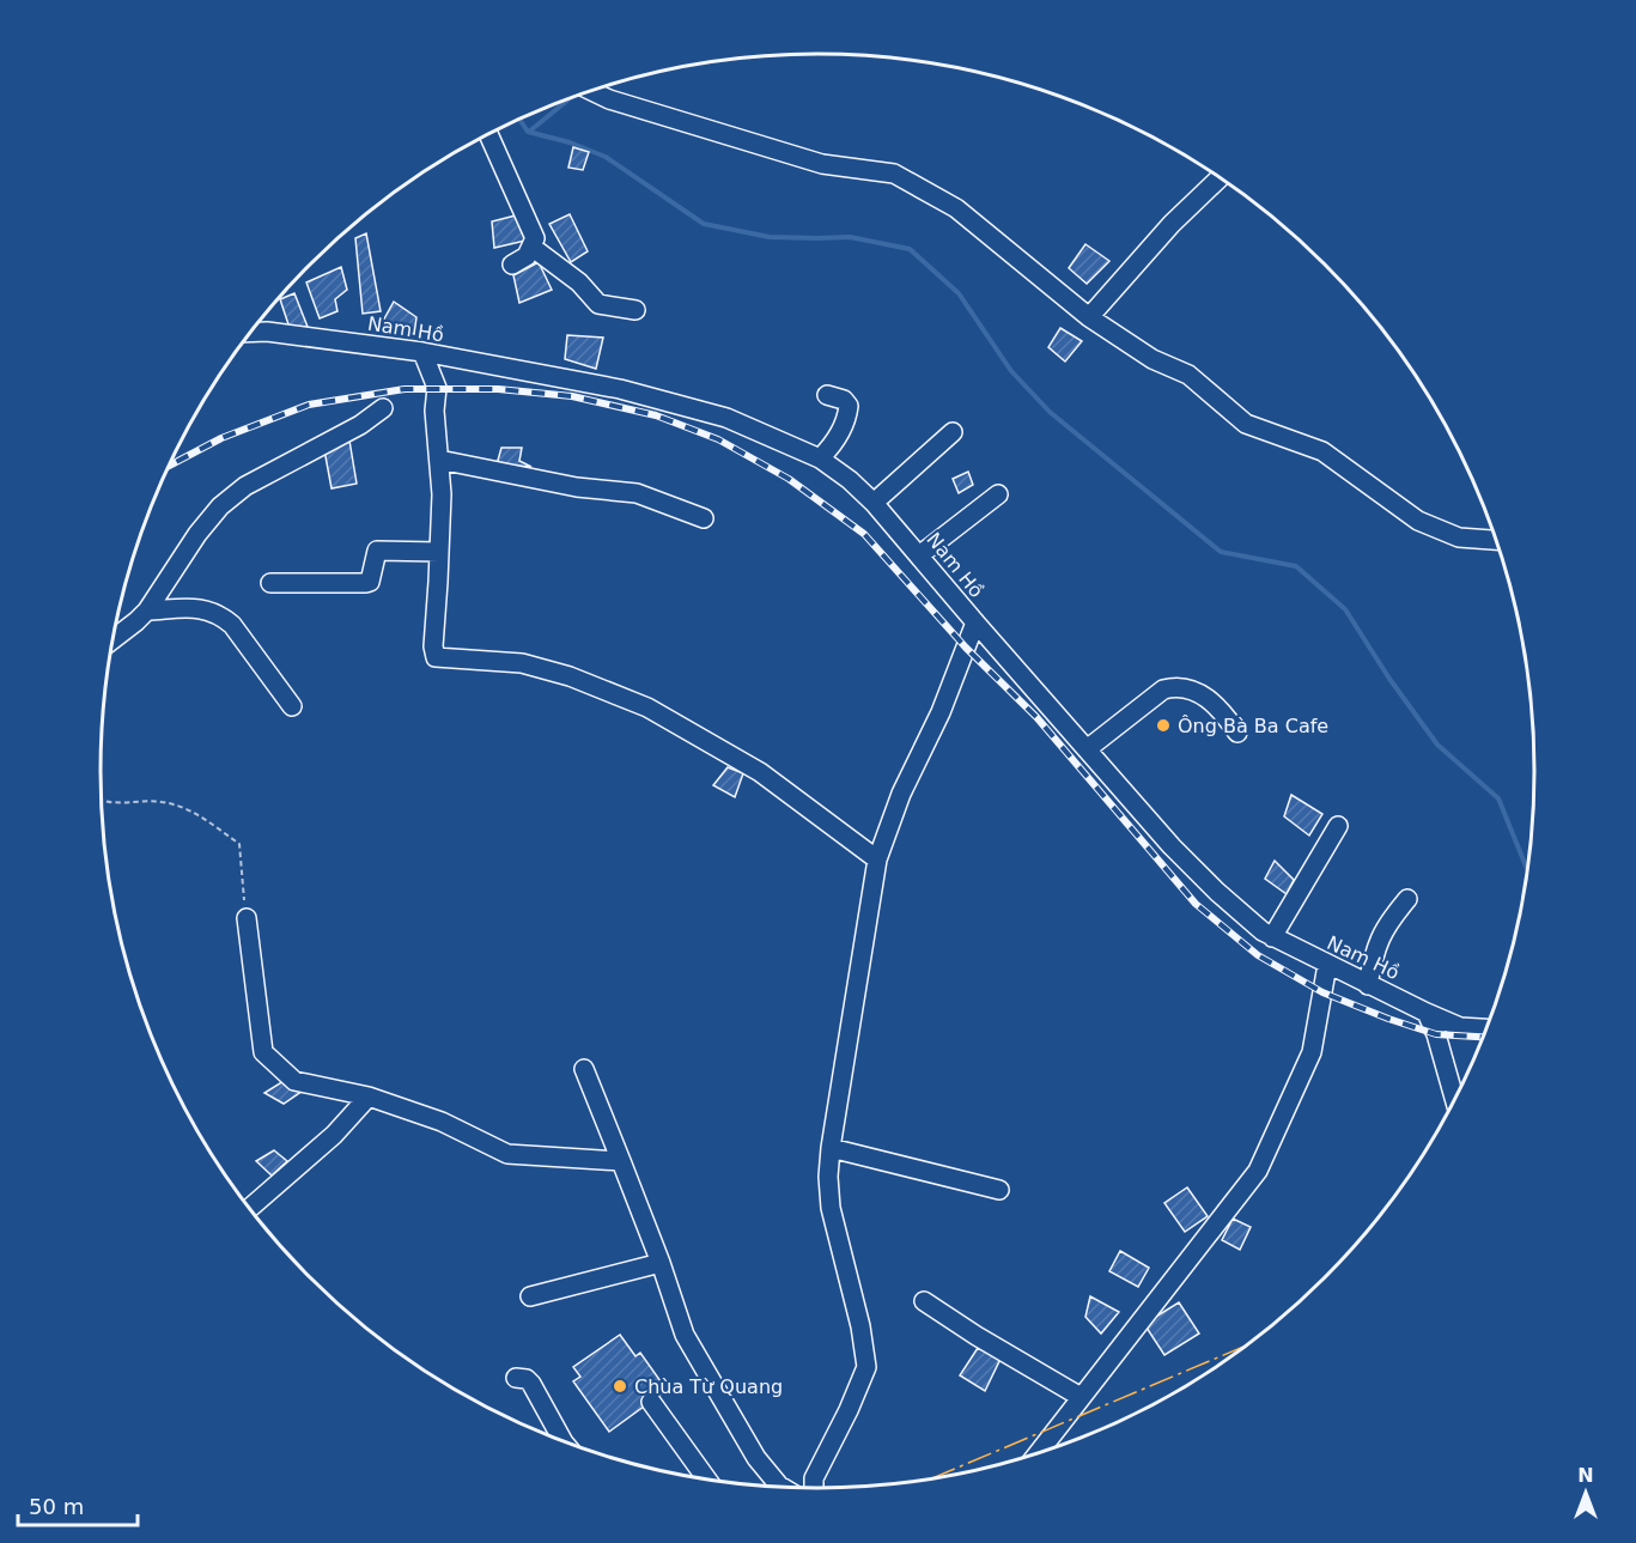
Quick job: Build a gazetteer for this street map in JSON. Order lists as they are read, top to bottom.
{
  "streets": {
    "street": ["Nam Hồ"]
  },
  "places": ["Ông Bà Ba Cafe", "Chùa Từ Quang"],
  "scale_bar": "50 m",
  "north": "top"
}
